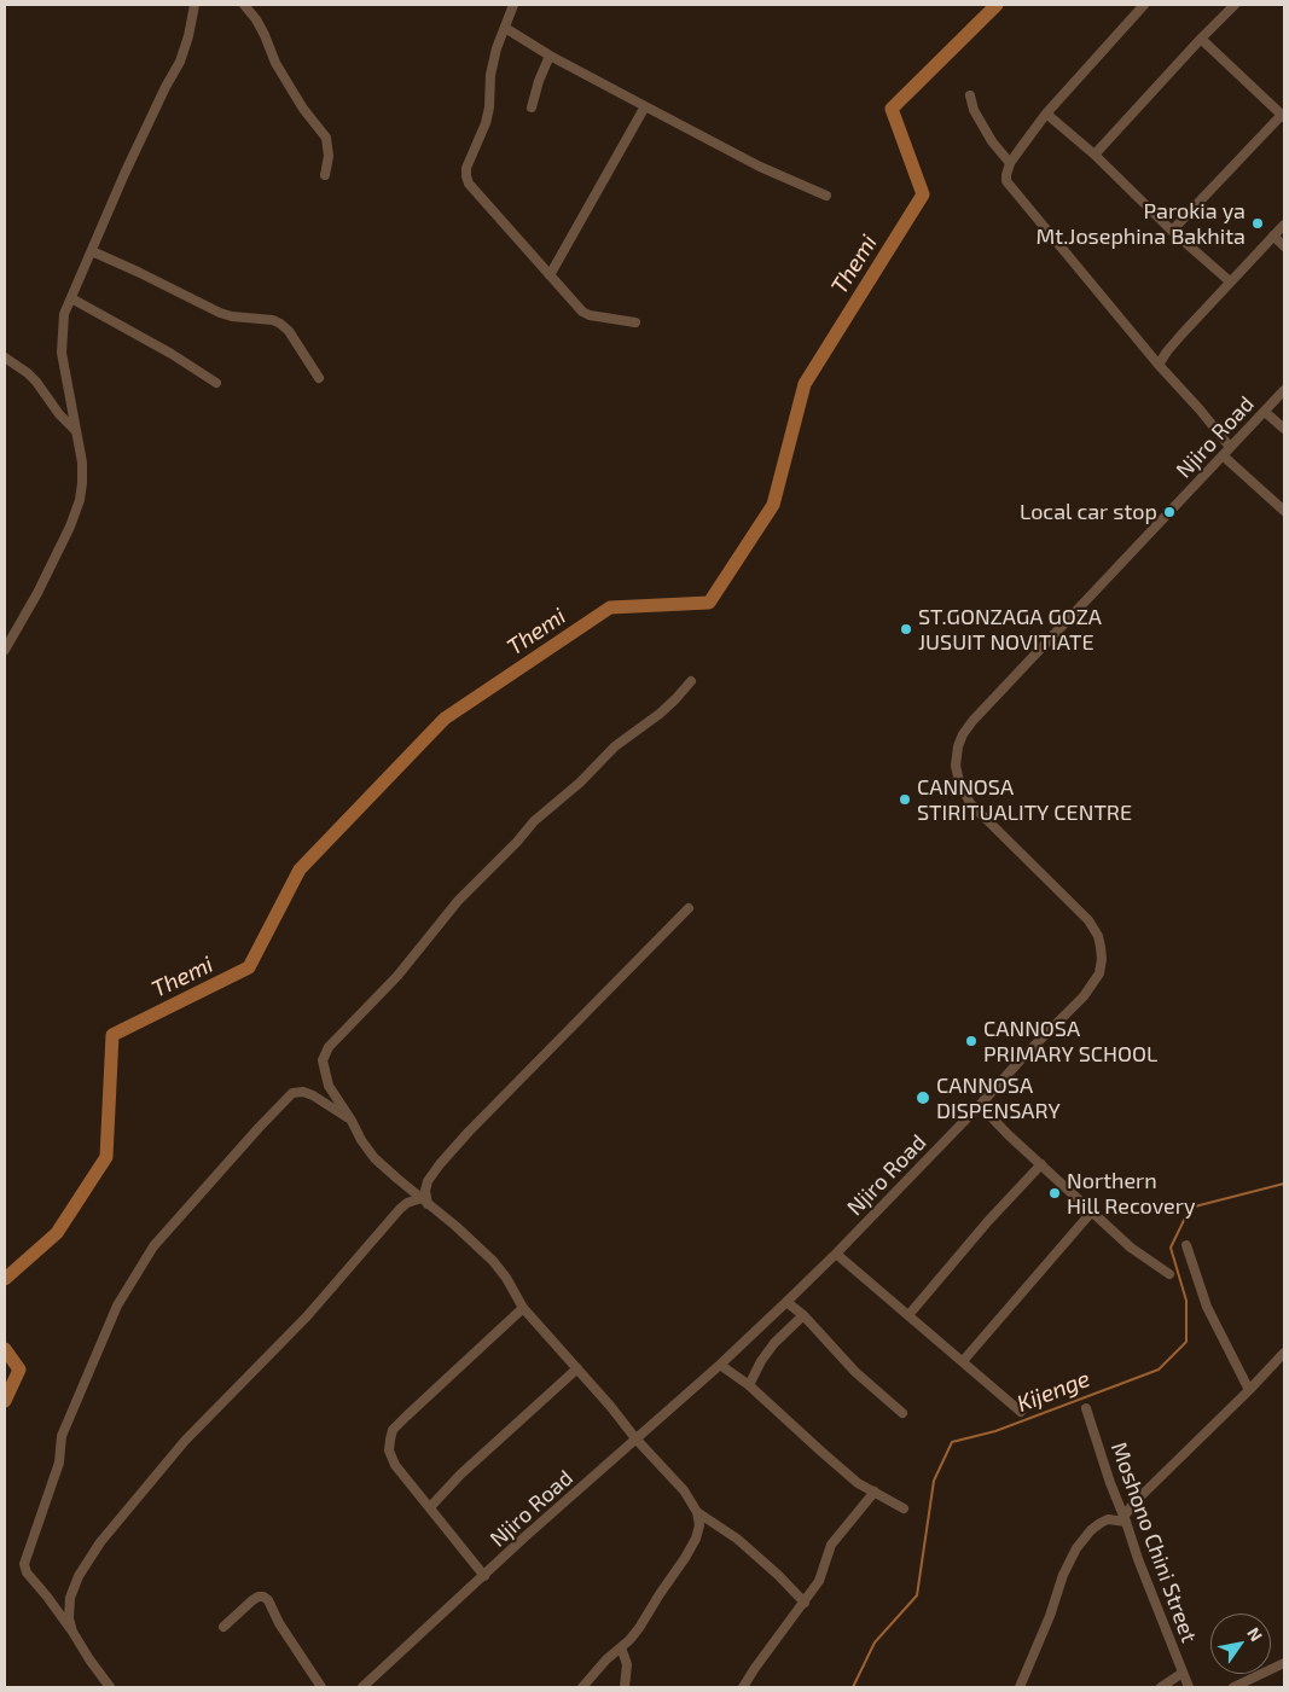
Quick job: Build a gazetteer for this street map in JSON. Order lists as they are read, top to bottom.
{
  "streets": {
    "street": ["Njiro Road", "Moshono Chini Street"]
  },
  "water": ["Themi", "Kijenge"],
  "places": [
    "Parokia ya Mt.Josephina Bakhita",
    "Local car stop",
    "ST.GONZAGA GOZA JUSUIT NOVITIATE",
    "CANNOSA STIRITUALITY CENTRE",
    "CANNOSA PRIMARY SCHOOL",
    "CANNOSA DISPENSARY",
    "Northern Hill Recovery"
  ],
  "north": "top right"
}
